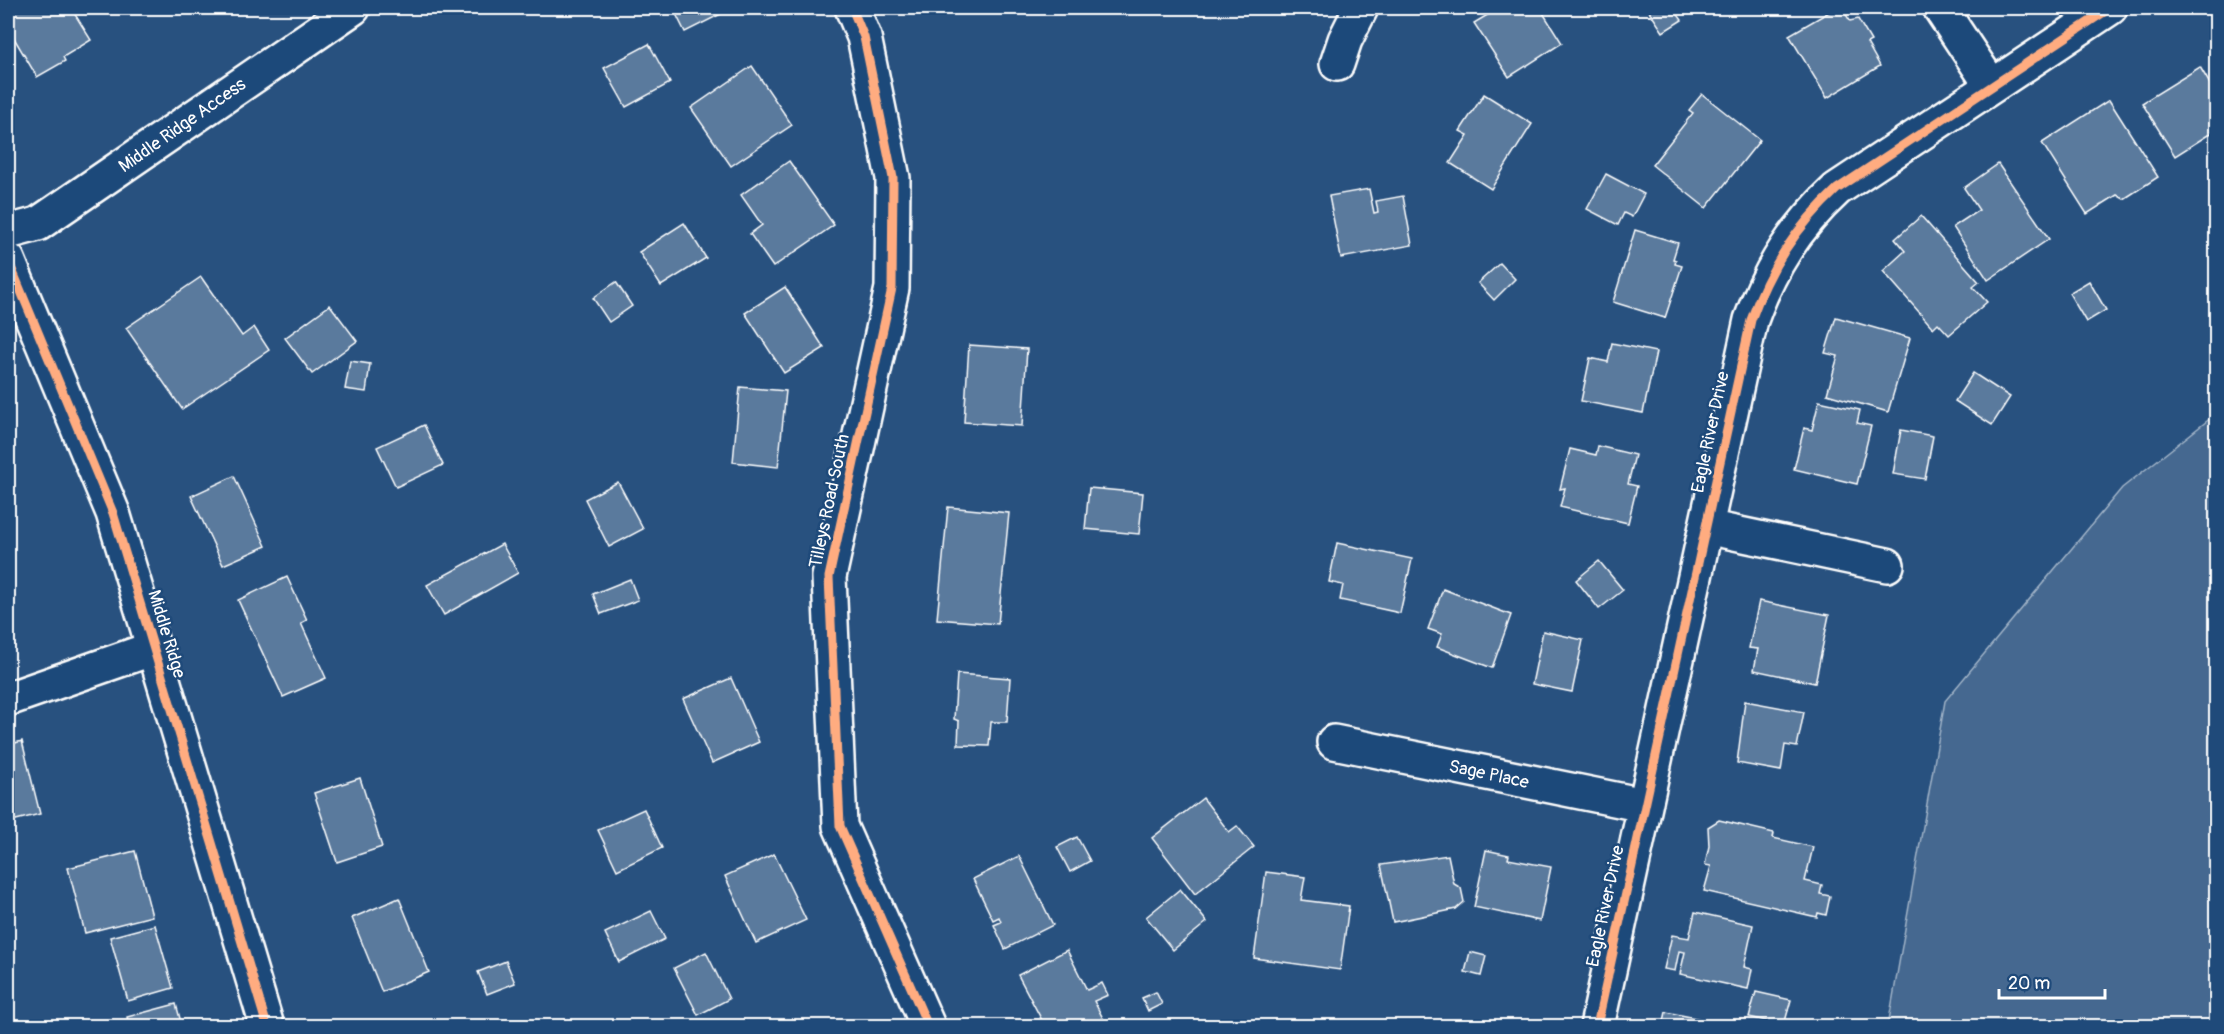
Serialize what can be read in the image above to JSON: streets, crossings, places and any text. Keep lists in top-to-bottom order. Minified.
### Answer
{"streets":{"street":["Middle Ridge Access","Eagle River Drive","Tilleys Road South","Middle Ridge","Sage Place"]},"crossings":[["Eagle River Drive","Sage Place"]],"scale_bar":"20 m"}
